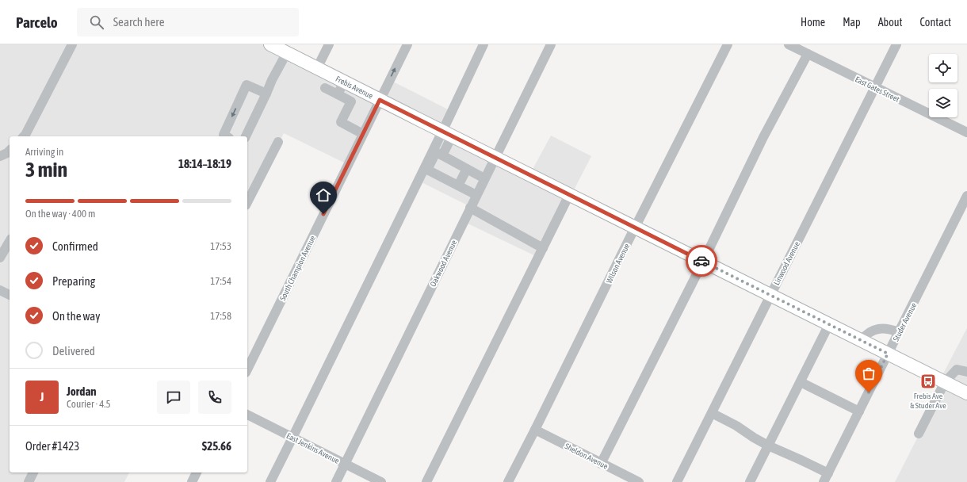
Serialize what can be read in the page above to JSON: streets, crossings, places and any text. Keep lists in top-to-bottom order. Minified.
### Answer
{"streets":{"main road":["Frebis Avenue"],"street":["East Gates Street","Oakwood Avenue","Wilson Avenue","Linwood Avenue","South Champion Avenue","Studer Avenue","East Jenkins Avenue","Sheldon Avenue"]},"crossings":[["Frebis Avenue","Oakwood Avenue"],["Frebis Avenue","Wilson Avenue"],["Frebis Avenue","Linwood Avenue"],["Frebis Avenue","South Champion Avenue"],["Frebis Avenue","Studer Avenue"],["East Gates Street","Linwood Avenue"],["Oakwood Avenue","East Jenkins Avenue"],["Wilson Avenue","Sheldon Avenue"]],"places":{"bus stop":["Frebis Ave & Studer Ave"]},"page":{"header":"Parcelo","search":"Search here","nav":["Home","Map","About","Contact"],"heading":["3 min","Arriving in","18:14–18:19"],"panel":["Jordan","Courier · 4.5","Order #1423","$25.66"],"bar":"On the way · 400 m","list":[["Confirmed","17:53"],["Preparing","17:54"],["On the way","17:58"],"Delivered"],"round":"J"}}
